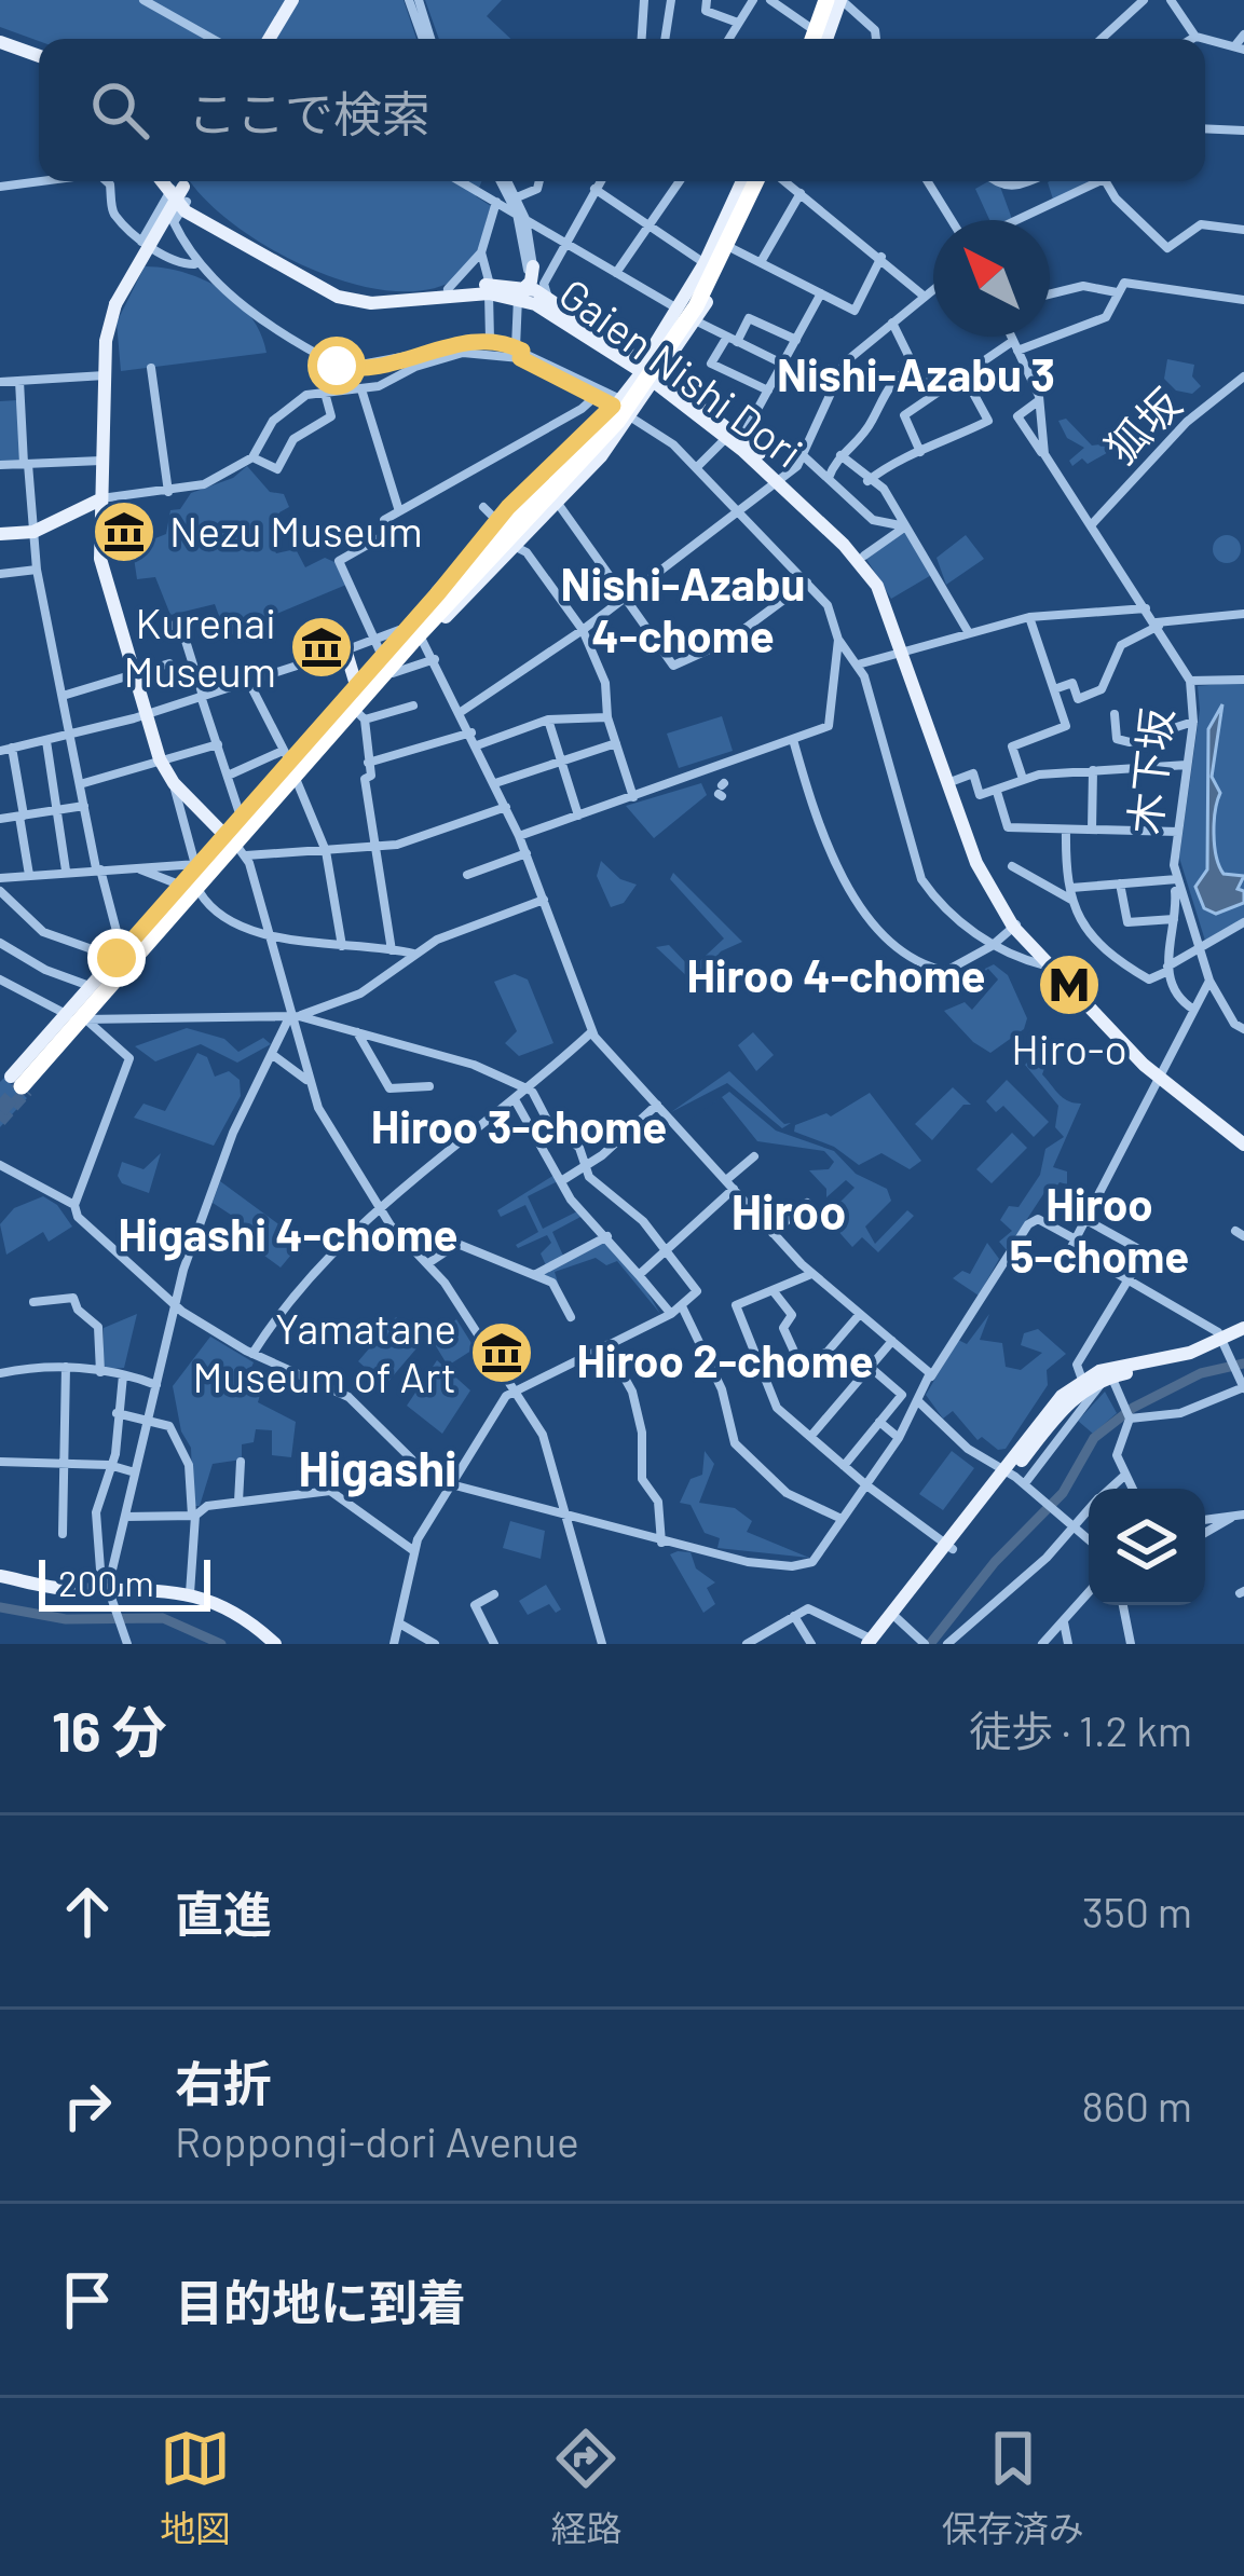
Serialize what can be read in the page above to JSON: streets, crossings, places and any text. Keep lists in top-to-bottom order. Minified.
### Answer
{"streets":{"main road":["Gaien Nishi Dori"],"street":["狐坂","木下坂"]},"crossings":[["狐坂","木下坂"]],"districts":["Nishi-Azabu 3","Nishi-Azabu 4-chome","Hiroo 4-chome","Hiroo 3-chome","Hiroo 5-chome","Hiroo","Higashi 4-chome","Hiroo 2-chome","Higashi"],"places":{"museum":["Nezu Museum","Kurenai Museum","Yamatane Museum of Art"],"metro station":["Hiro-o"]},"scale_bar":"200 m","north":"top left","page":{"search":"ここで検索","scale":"200 m","heading":["16 分","徒歩 · 1.2 km"],"list":[["直進","350 m"],["右折","Roppongi-dori Avenue","860 m"],"目的地に到着"],"nav":["地図","経路","保存済み"]}}
